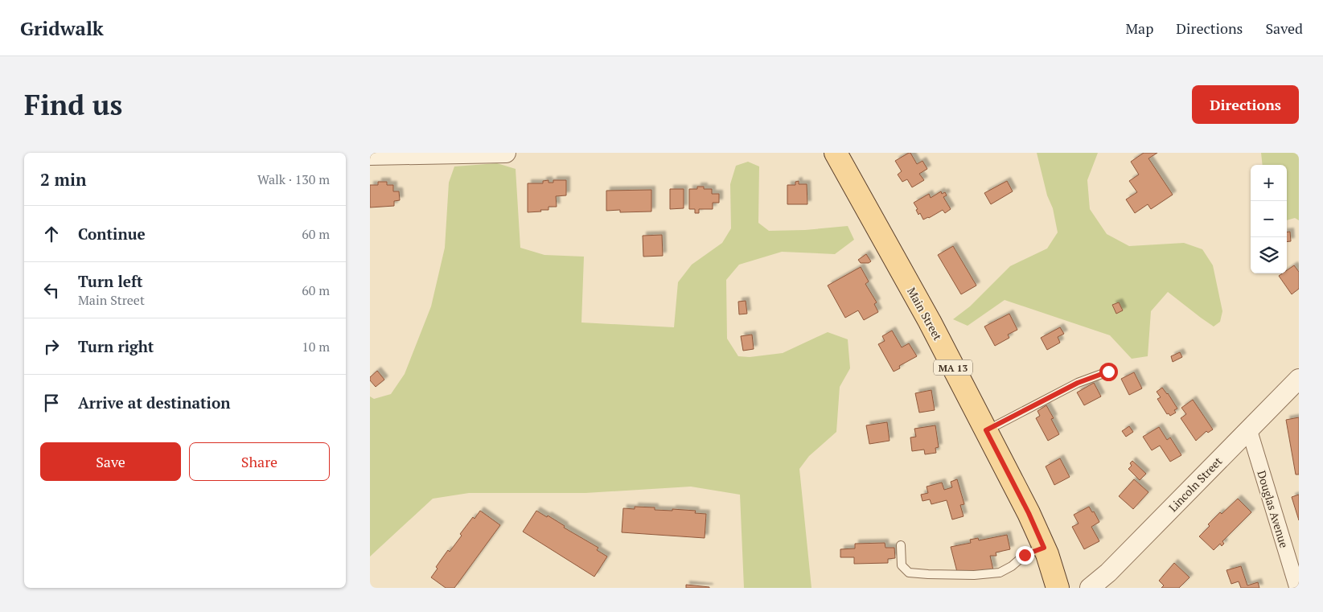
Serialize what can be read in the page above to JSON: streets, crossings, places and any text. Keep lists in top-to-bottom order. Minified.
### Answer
{"streets":{"main road":["Main Street","MA 13"],"street":["Lincoln Street","Douglas Avenue"]},"crossings":[["Lincoln Street","Douglas Avenue"]],"page":{"header":"Gridwalk","nav":["Map","Directions","Saved"],"buttons":["Directions",["Save","Share"]],"title":"Find us","heading":["2 min","Walk · 130 m"],"map_buttons":["+","−"],"list":[["Continue","60 m"],["Turn left","Main Street","60 m"],["Turn right","10 m"],"Arrive at destination"]}}
